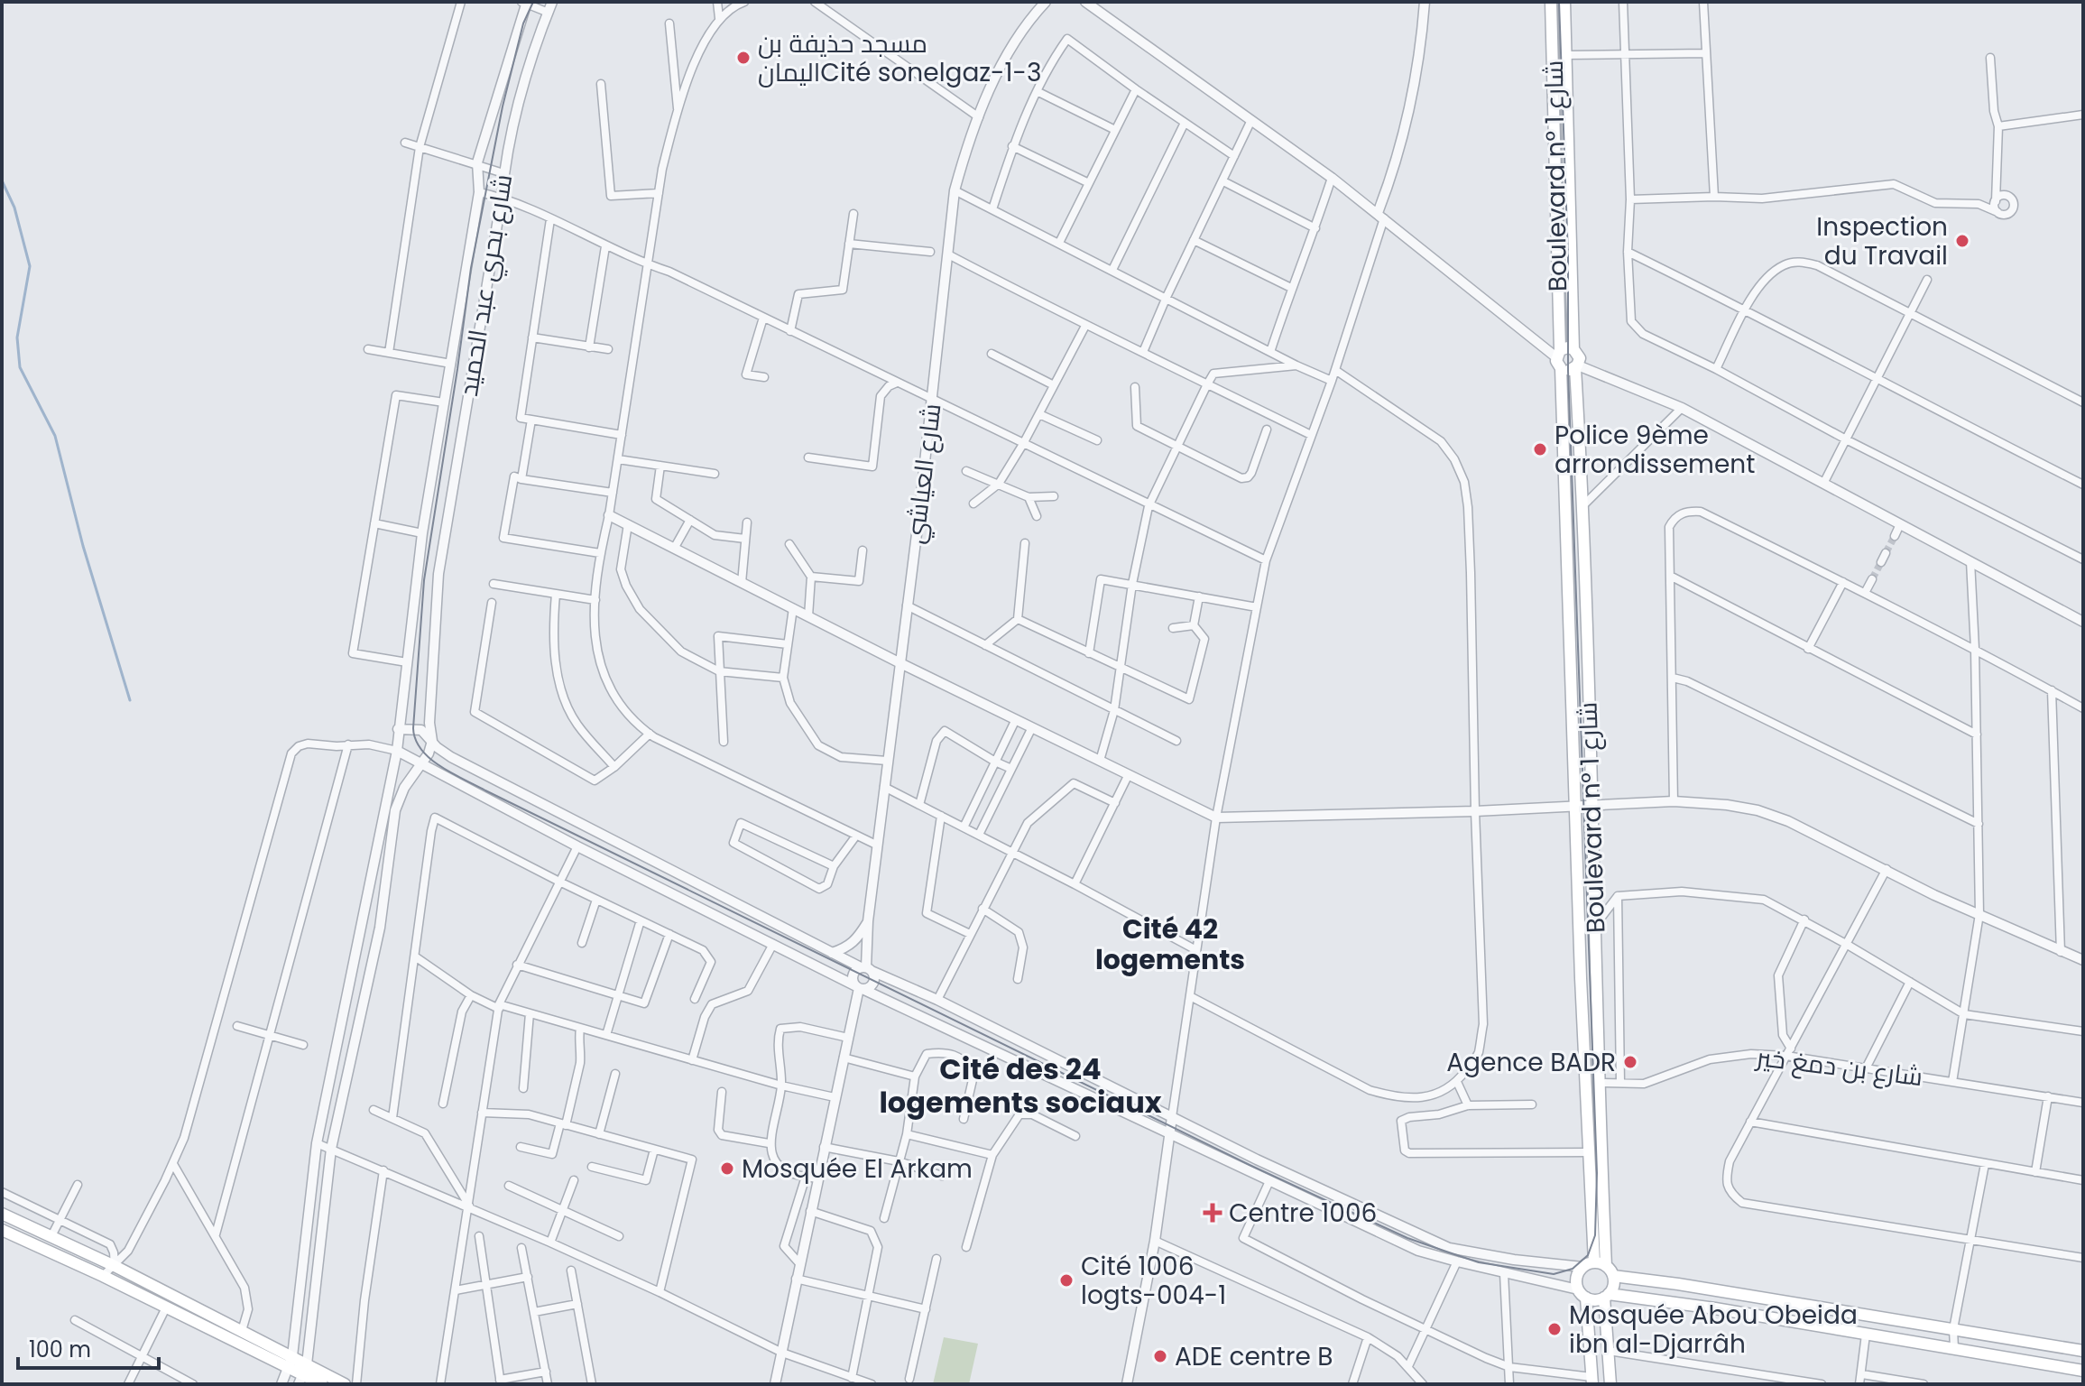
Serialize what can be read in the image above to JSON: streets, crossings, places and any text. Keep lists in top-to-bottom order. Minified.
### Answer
{"streets":{"main road":["Boulevard n° شارع 1"],"street":["شارع بحري عبد الحميد","شارع العياشي","شارع بن دمغ خير"]},"crossings":[["Boulevard n° شارع 1","شارع بن دمغ خير"]],"districts":["Cité 42 logements","Cité des 24 logements sociaux"],"places":{"other":["مسجد حذيفة بن اليمانCité sonelgaz-1-3","Inspection du Travail","Police 9ème arrondissement","Agence BADR","Mosquée El Arkam","Cité 1006 logts-004-1","Mosquée Abou Obeida ibn al-Djarrâh","ADE centre B"],"health":["Centre 1006"]},"scale_bar":"100 m"}
